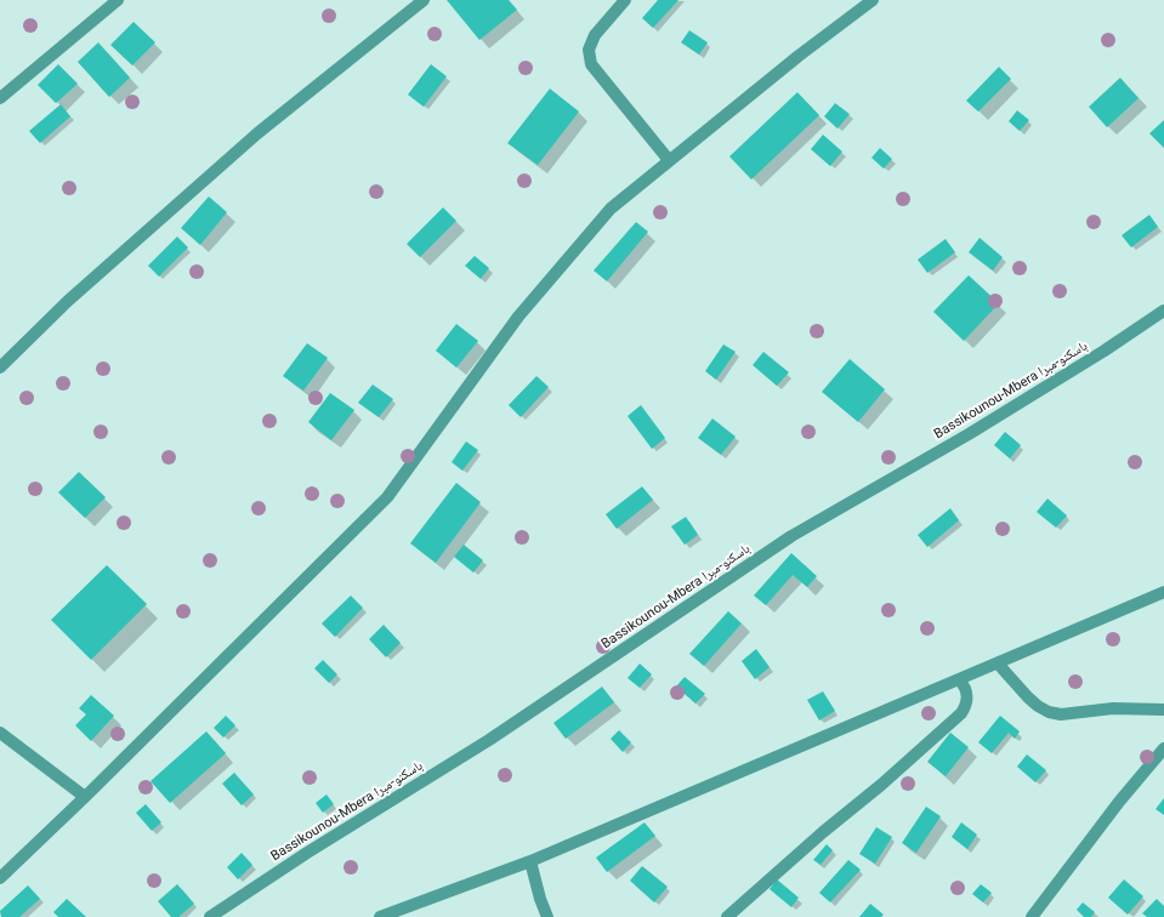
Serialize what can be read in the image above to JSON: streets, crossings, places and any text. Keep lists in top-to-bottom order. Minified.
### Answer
{"streets":{"street":["Bassikounou-Mbera باسكنو-مبرا"]}}
